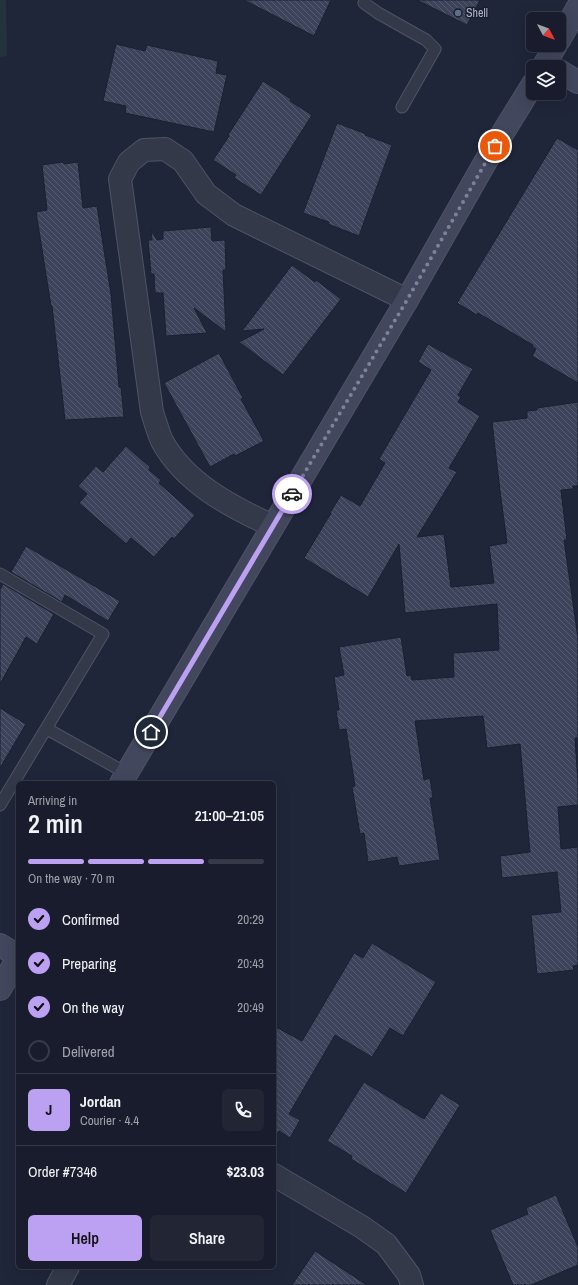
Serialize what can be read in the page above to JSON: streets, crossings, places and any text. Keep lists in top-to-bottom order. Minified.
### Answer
{"places":["Shell"],"north":"bottom right","page":{"heading":["2 min","Arriving in","21:00–21:05"],"panel":["Jordan","Courier · 4.4","Order #7346","$23.03"],"bar":"On the way · 70 m","list":[["Confirmed","20:29"],["Preparing","20:43"],["On the way","20:49"],"Delivered"],"round":"J","buttons":["Help","Share"]}}
